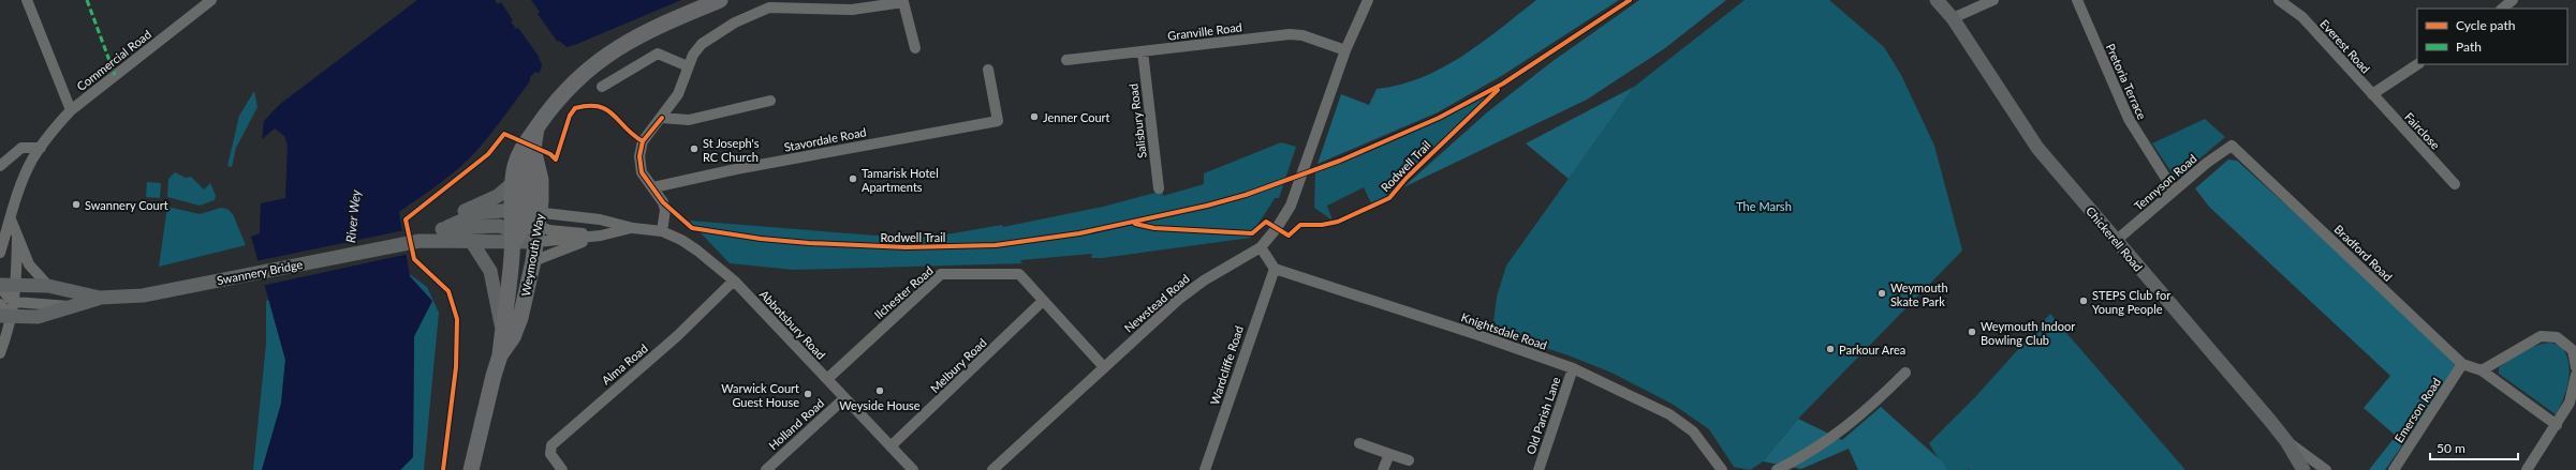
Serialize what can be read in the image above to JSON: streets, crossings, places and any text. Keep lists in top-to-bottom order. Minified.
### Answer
{"streets":{"highway":["Weymouth Way"],"main road":["Chickerell Road","Swannery Bridge"],"street":["Granville Road","Everest Road","Commercial Road","Pretoria Terrace","Salisbury Road","Fairclose","Stavordale Road","Tennyson Road","Bradford Road","Ilchester Road","Newstead Road","Abbotsbury Road","Knightsdale Road","Alma Road","Melbury Road","Wardcliffe Road","Emerson Road","Old Parish Lane","Holland Road"],"cycle path":["Rodwell Trail"]},"crossings":[["Granville Road","Salisbury Road"],["Granville Road","Newstead Road"],["Everest Road","Fairclose"],["Pretoria Terrace","Tennyson Road"],["Tennyson Road","Chickerell Road"],["Tennyson Road","Bradford Road"],["Bradford Road","Emerson Road"],["Weymouth Way","Swannery Bridge"],["Weymouth Way","Abbotsbury Road"],["Swannery Bridge","Abbotsbury Road"],["Ilchester Road","Newstead Road"],["Ilchester Road","Abbotsbury Road"],["Ilchester Road","Melbury Road"],["Abbotsbury Road","Alma Road"],["Abbotsbury Road","Melbury Road"],["Abbotsbury Road","Holland Road"],["Knightsdale Road","Wardcliffe Road"],["Knightsdale Road","Old Parish Lane"]],"water":["River Wey"],"parks":["The Marsh"],"places":["Jenner Court","St Joseph's RC Church","Tamarisk Hotel Apartments","Swannery Court","Weymouth Skate Park","STEPS Club for Young People","Weymouth Indoor Bowling Club","Parkour Area","Weyside House","Warwick Court Guest House"],"legend":["Cycle path","Path"],"scale_bar":"50 m"}
